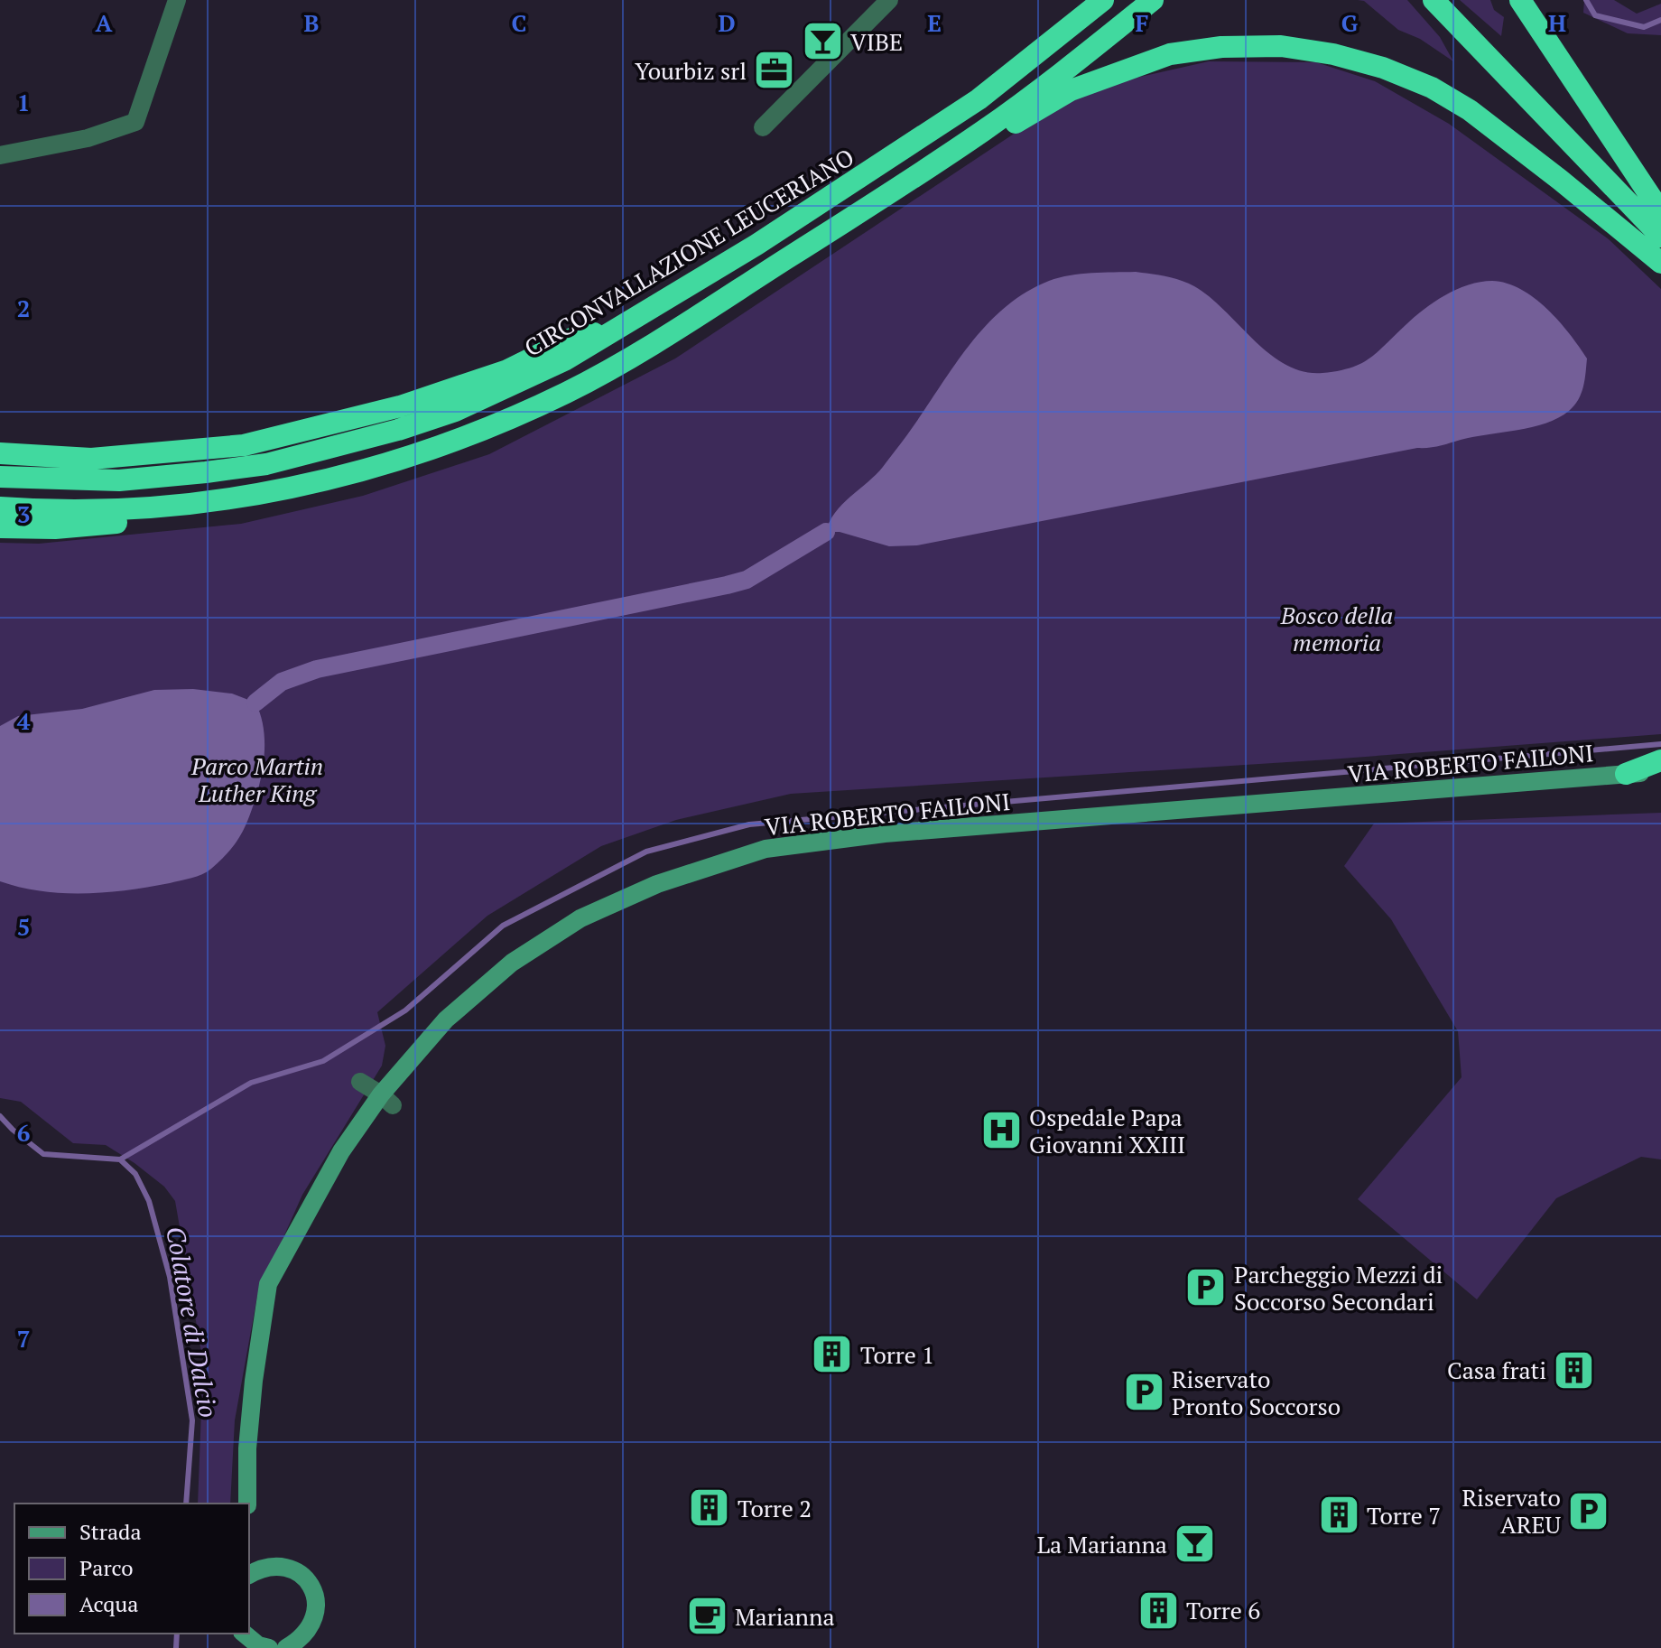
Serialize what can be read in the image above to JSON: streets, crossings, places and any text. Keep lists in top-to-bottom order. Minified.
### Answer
{"streets":{"highway":["CIRCONVALLAZIONE LEUCERIANO"],"street":["VIA ROBERTO FAILONI"]},"water":["Colatore di Dalcio"],"parks":["Bosco della memoria","Parco Martin Luther King"],"places":{"bar":["VIBE","La Marianna"],"office":["Yourbiz srl"],"hospital":["Ospedale Papa Giovanni XXIII"],"parking":["Parcheggio Mezzi di Soccorso Secondari","Riservato Pronto Soccorso","Riservato AREU"],"building":["Torre 1","Casa frati","Torre 2","Torre 7","Torre 6"],"cafe":["Marianna"]},"legend":["Strada","Parco","Acqua"],"grid":{"columns":["A","B","C","D","E","F","G","H"],"rows":["1","2","3","4","5","6","7"]}}
